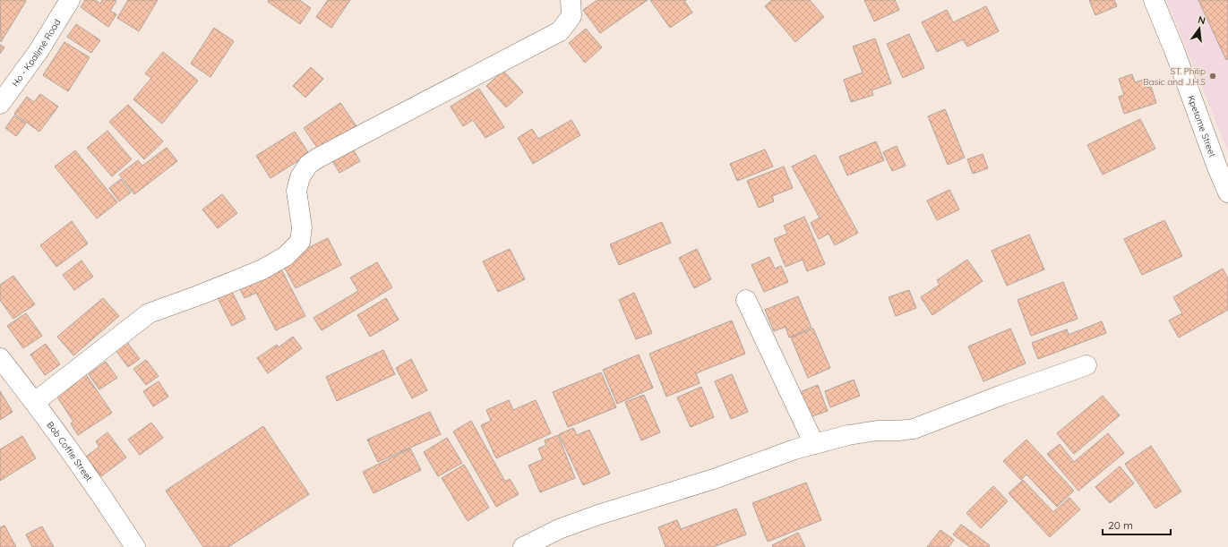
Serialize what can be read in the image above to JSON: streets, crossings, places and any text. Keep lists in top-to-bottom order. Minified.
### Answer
{"streets":{"street":["Ho - Kpalimé Road","Kpetome Street","Bob Coffie Street"]},"places":["ST. Philip Basic and J.H.S"],"scale_bar":"20 m","north":"top"}
